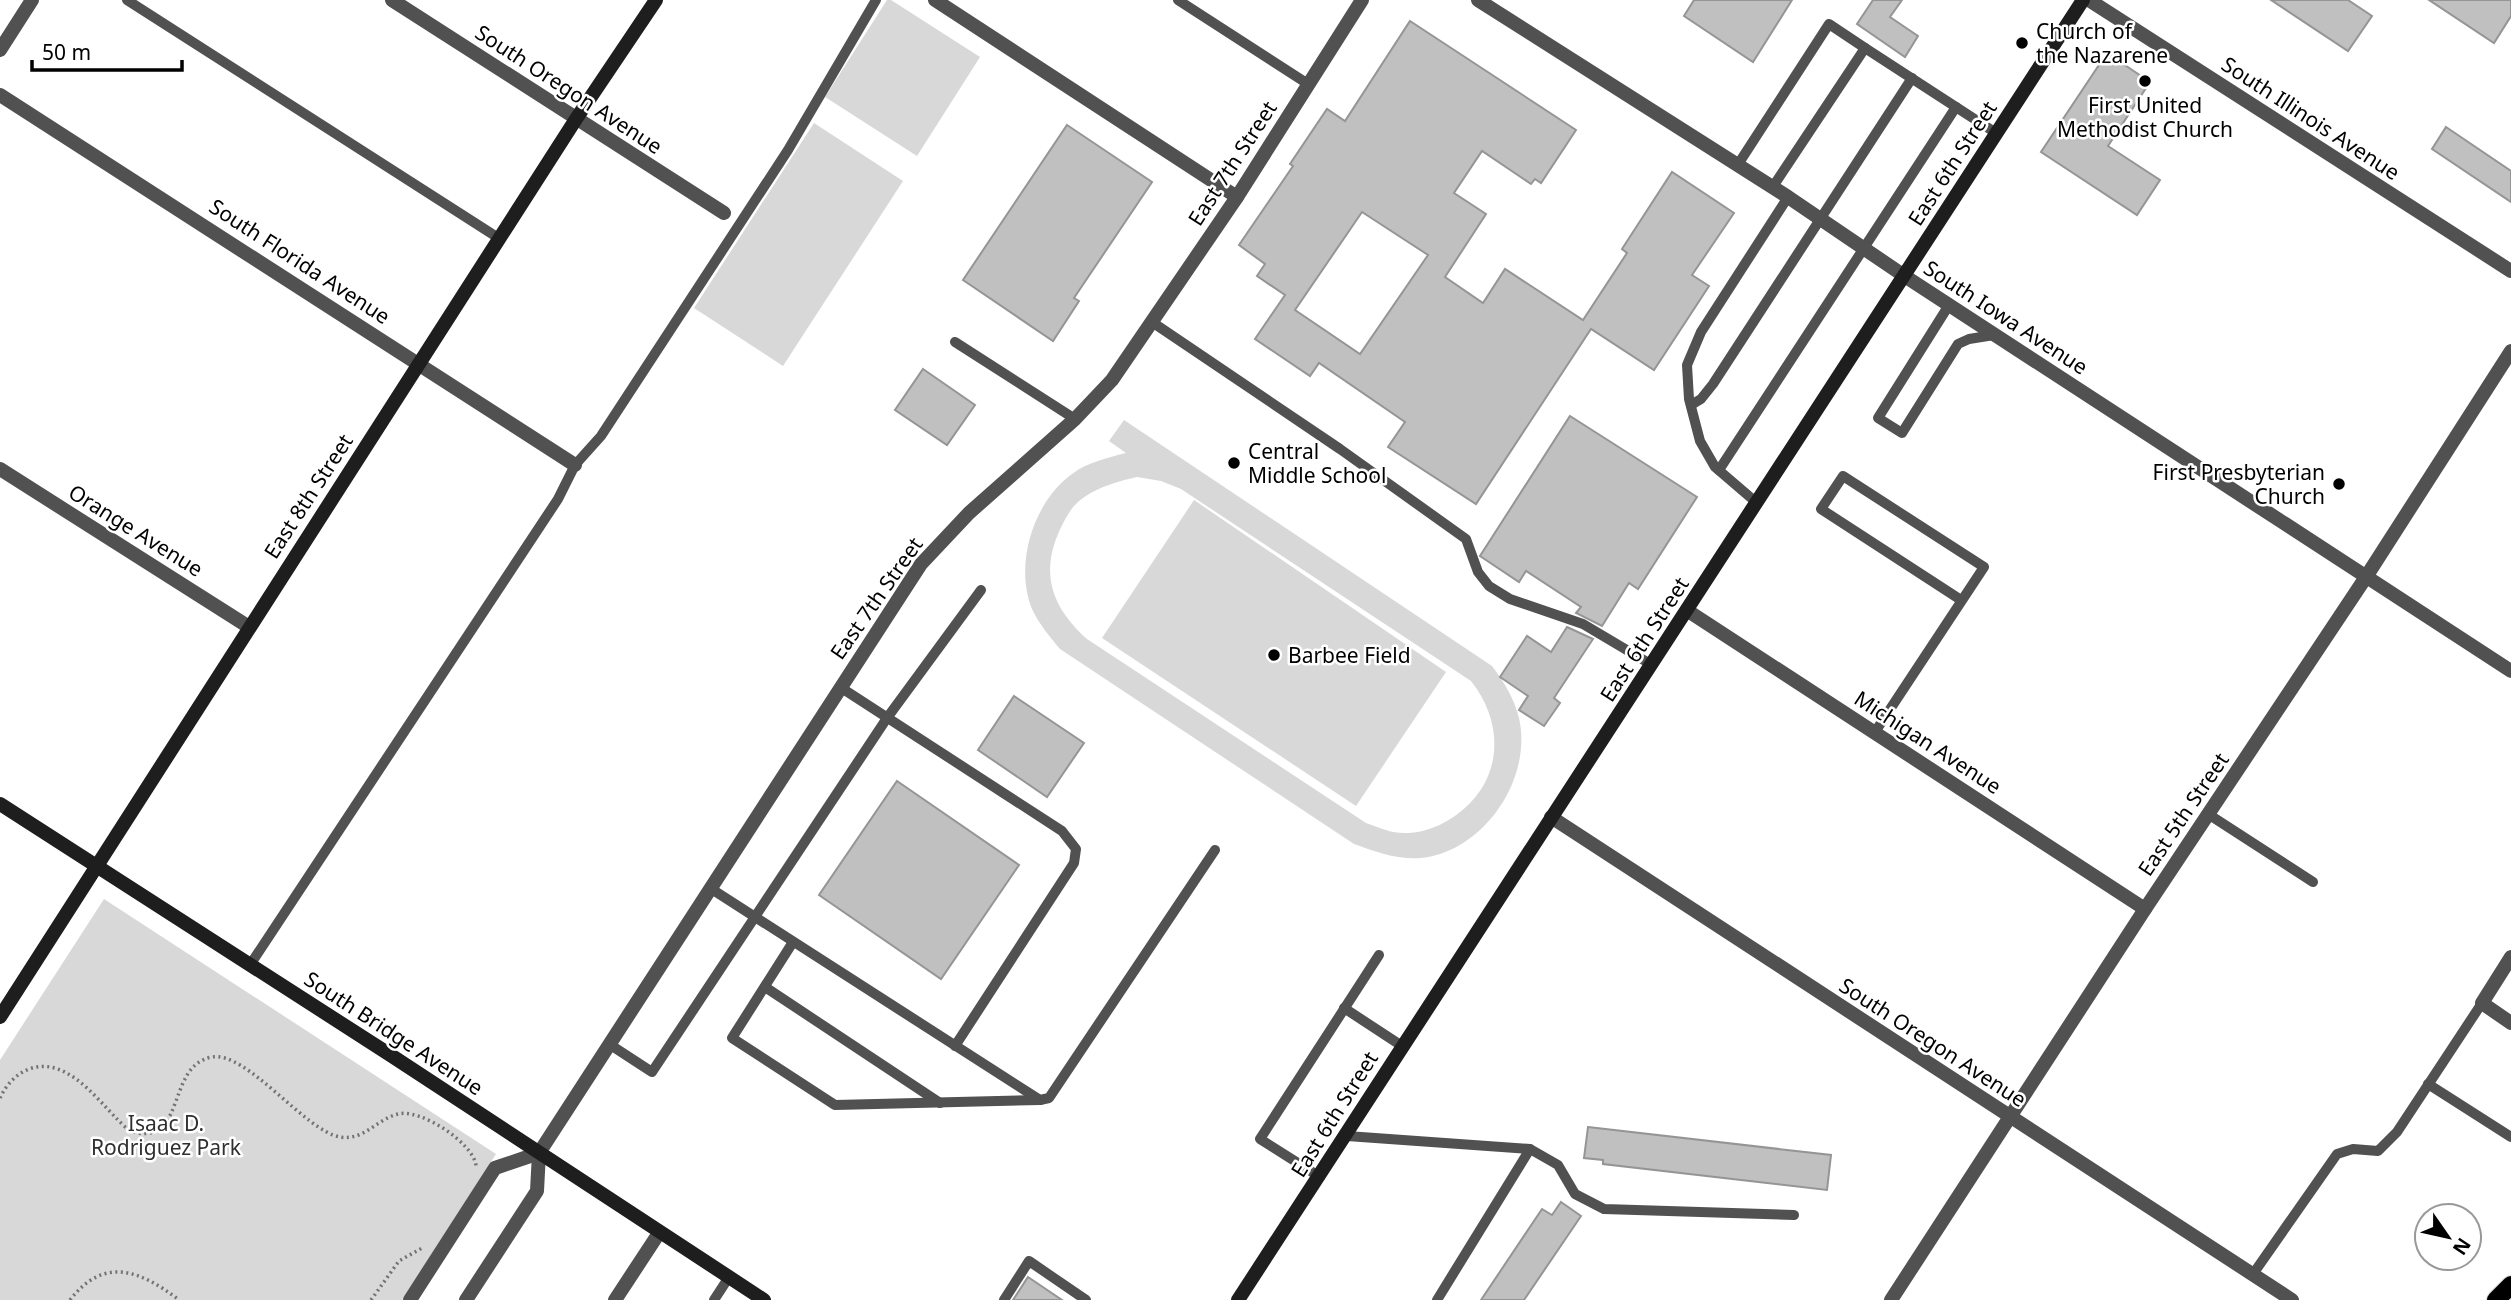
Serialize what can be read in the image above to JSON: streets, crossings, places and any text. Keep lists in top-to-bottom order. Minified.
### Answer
{"streets":{"street":["South Oregon Avenue","South Illinois Avenue","East 7th Street","East 6th Street","South Florida Avenue","South Iowa Avenue","East 8th Street","Orange Avenue","Michigan Avenue","East 5th Street","South Bridge Avenue"]},"crossings":[["South Oregon Avenue","East 6th Street"],["South Oregon Avenue","East 8th Street"],["South Oregon Avenue","East 5th Street"],["South Illinois Avenue","East 6th Street"],["East 7th Street","South Bridge Avenue"],["East 6th Street","South Iowa Avenue"],["East 6th Street","Michigan Avenue"],["South Florida Avenue","East 8th Street"],["South Iowa Avenue","East 5th Street"],["East 8th Street","Orange Avenue"],["East 8th Street","South Bridge Avenue"],["Michigan Avenue","East 5th Street"]],"parks":["Isaac D. Rodriguez Park"],"places":["Church of the Nazarene","First United Methodist Church","Central Middle School","First Presbyterian Church","Barbee Field"],"scale_bar":"50 m","north":"bottom right"}
